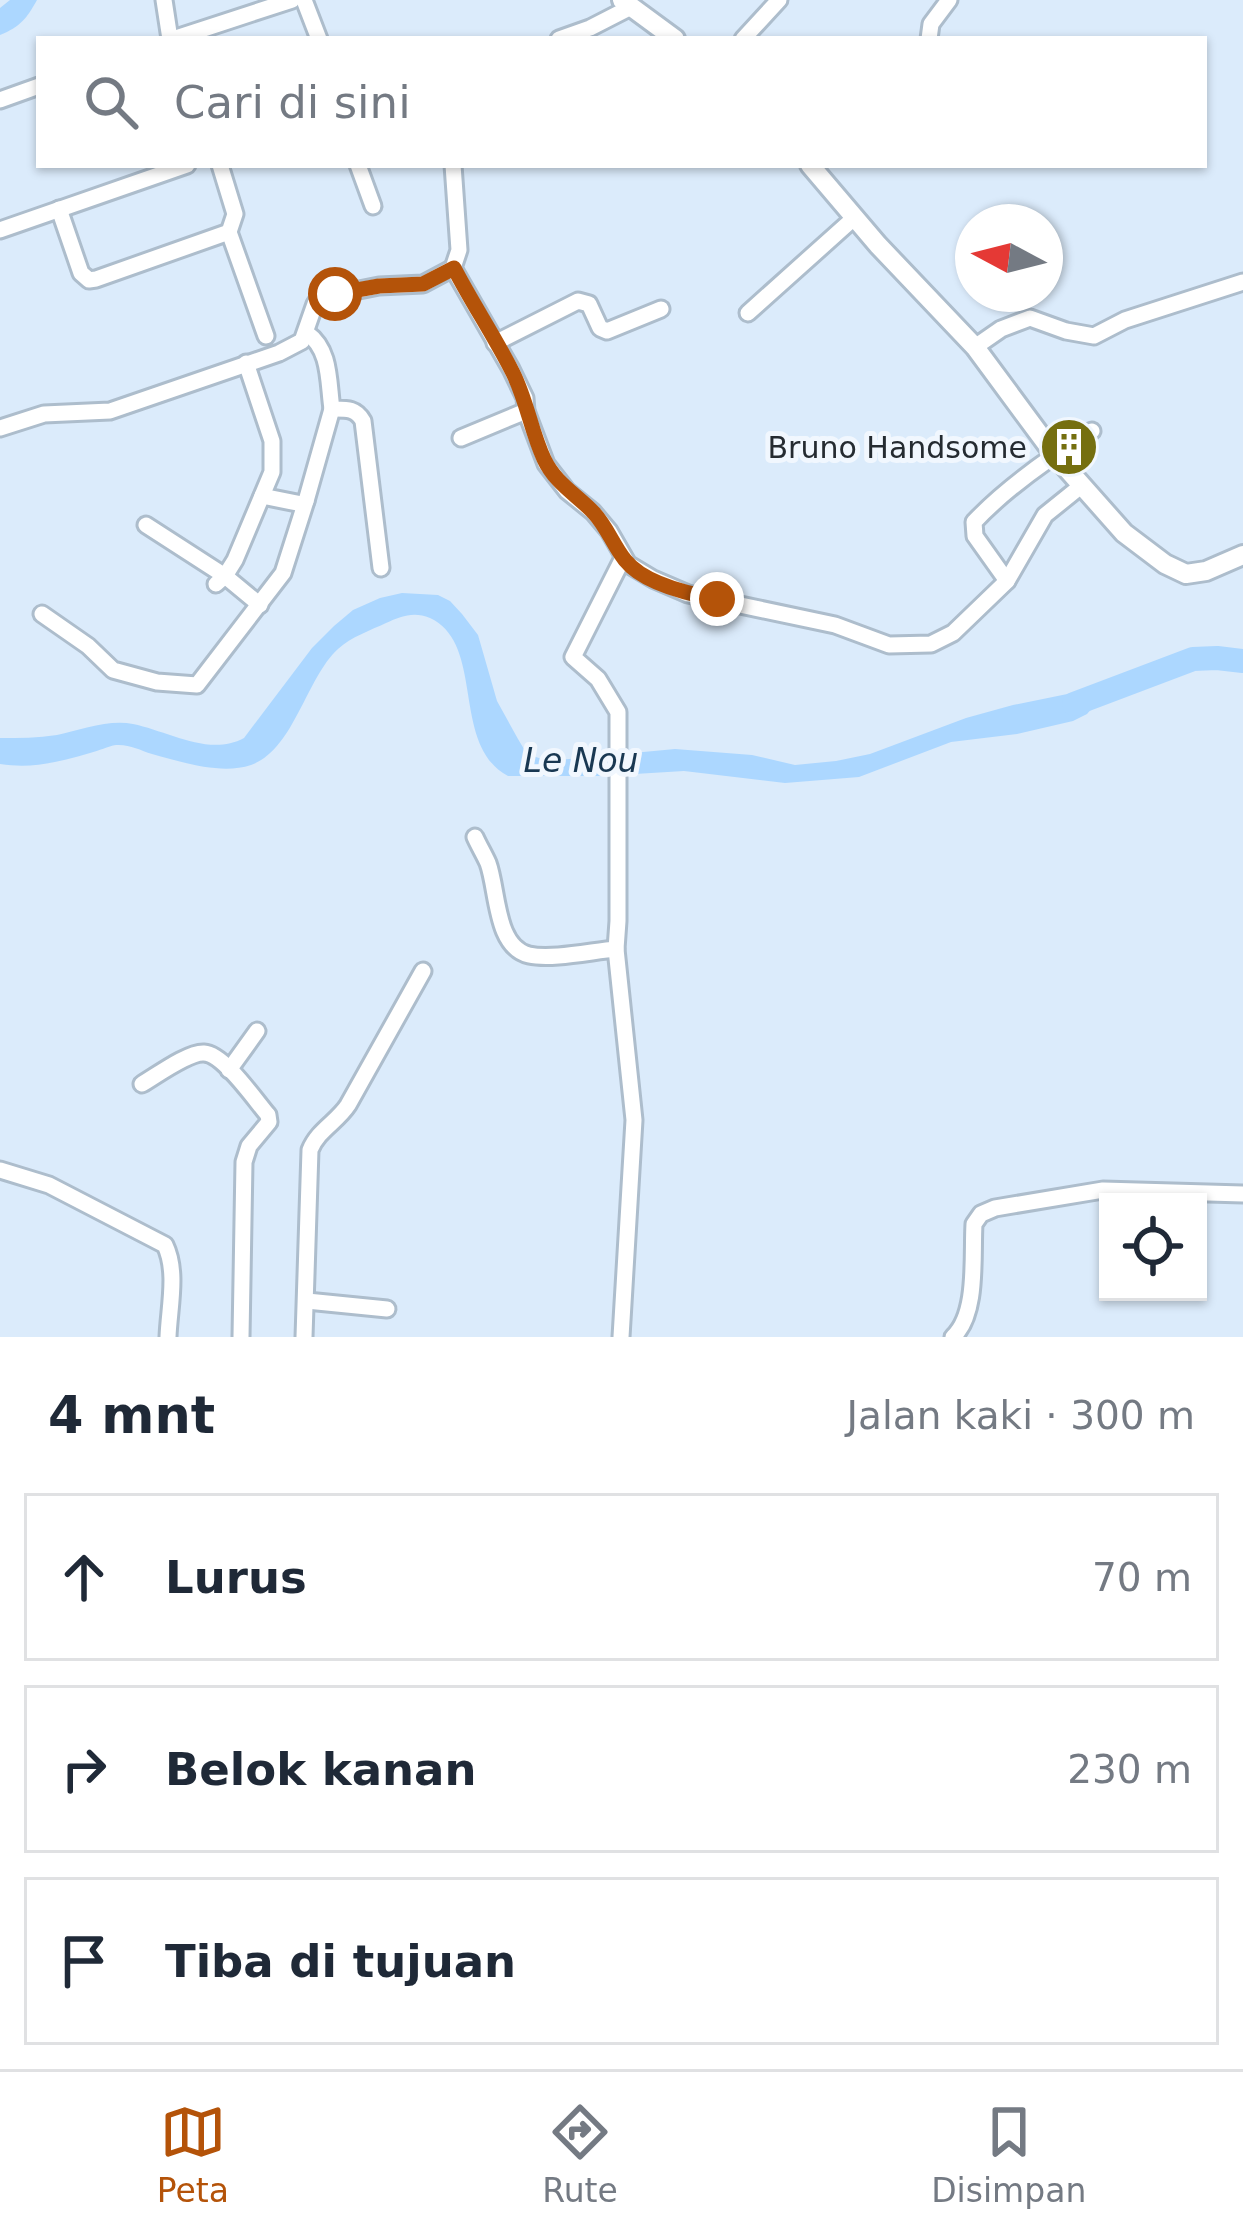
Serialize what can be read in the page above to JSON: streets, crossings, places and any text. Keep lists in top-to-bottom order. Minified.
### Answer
{"water":["Le Nou"],"places":{"building":["Bruno Handsome"]},"north":"left","page":{"search":"Cari di sini","heading":["4 mnt","Jalan kaki · 300 m"],"list":[["Lurus","70 m"],["Belok kanan","230 m"],"Tiba di tujuan"],"nav":["Peta","Rute","Disimpan"]}}
